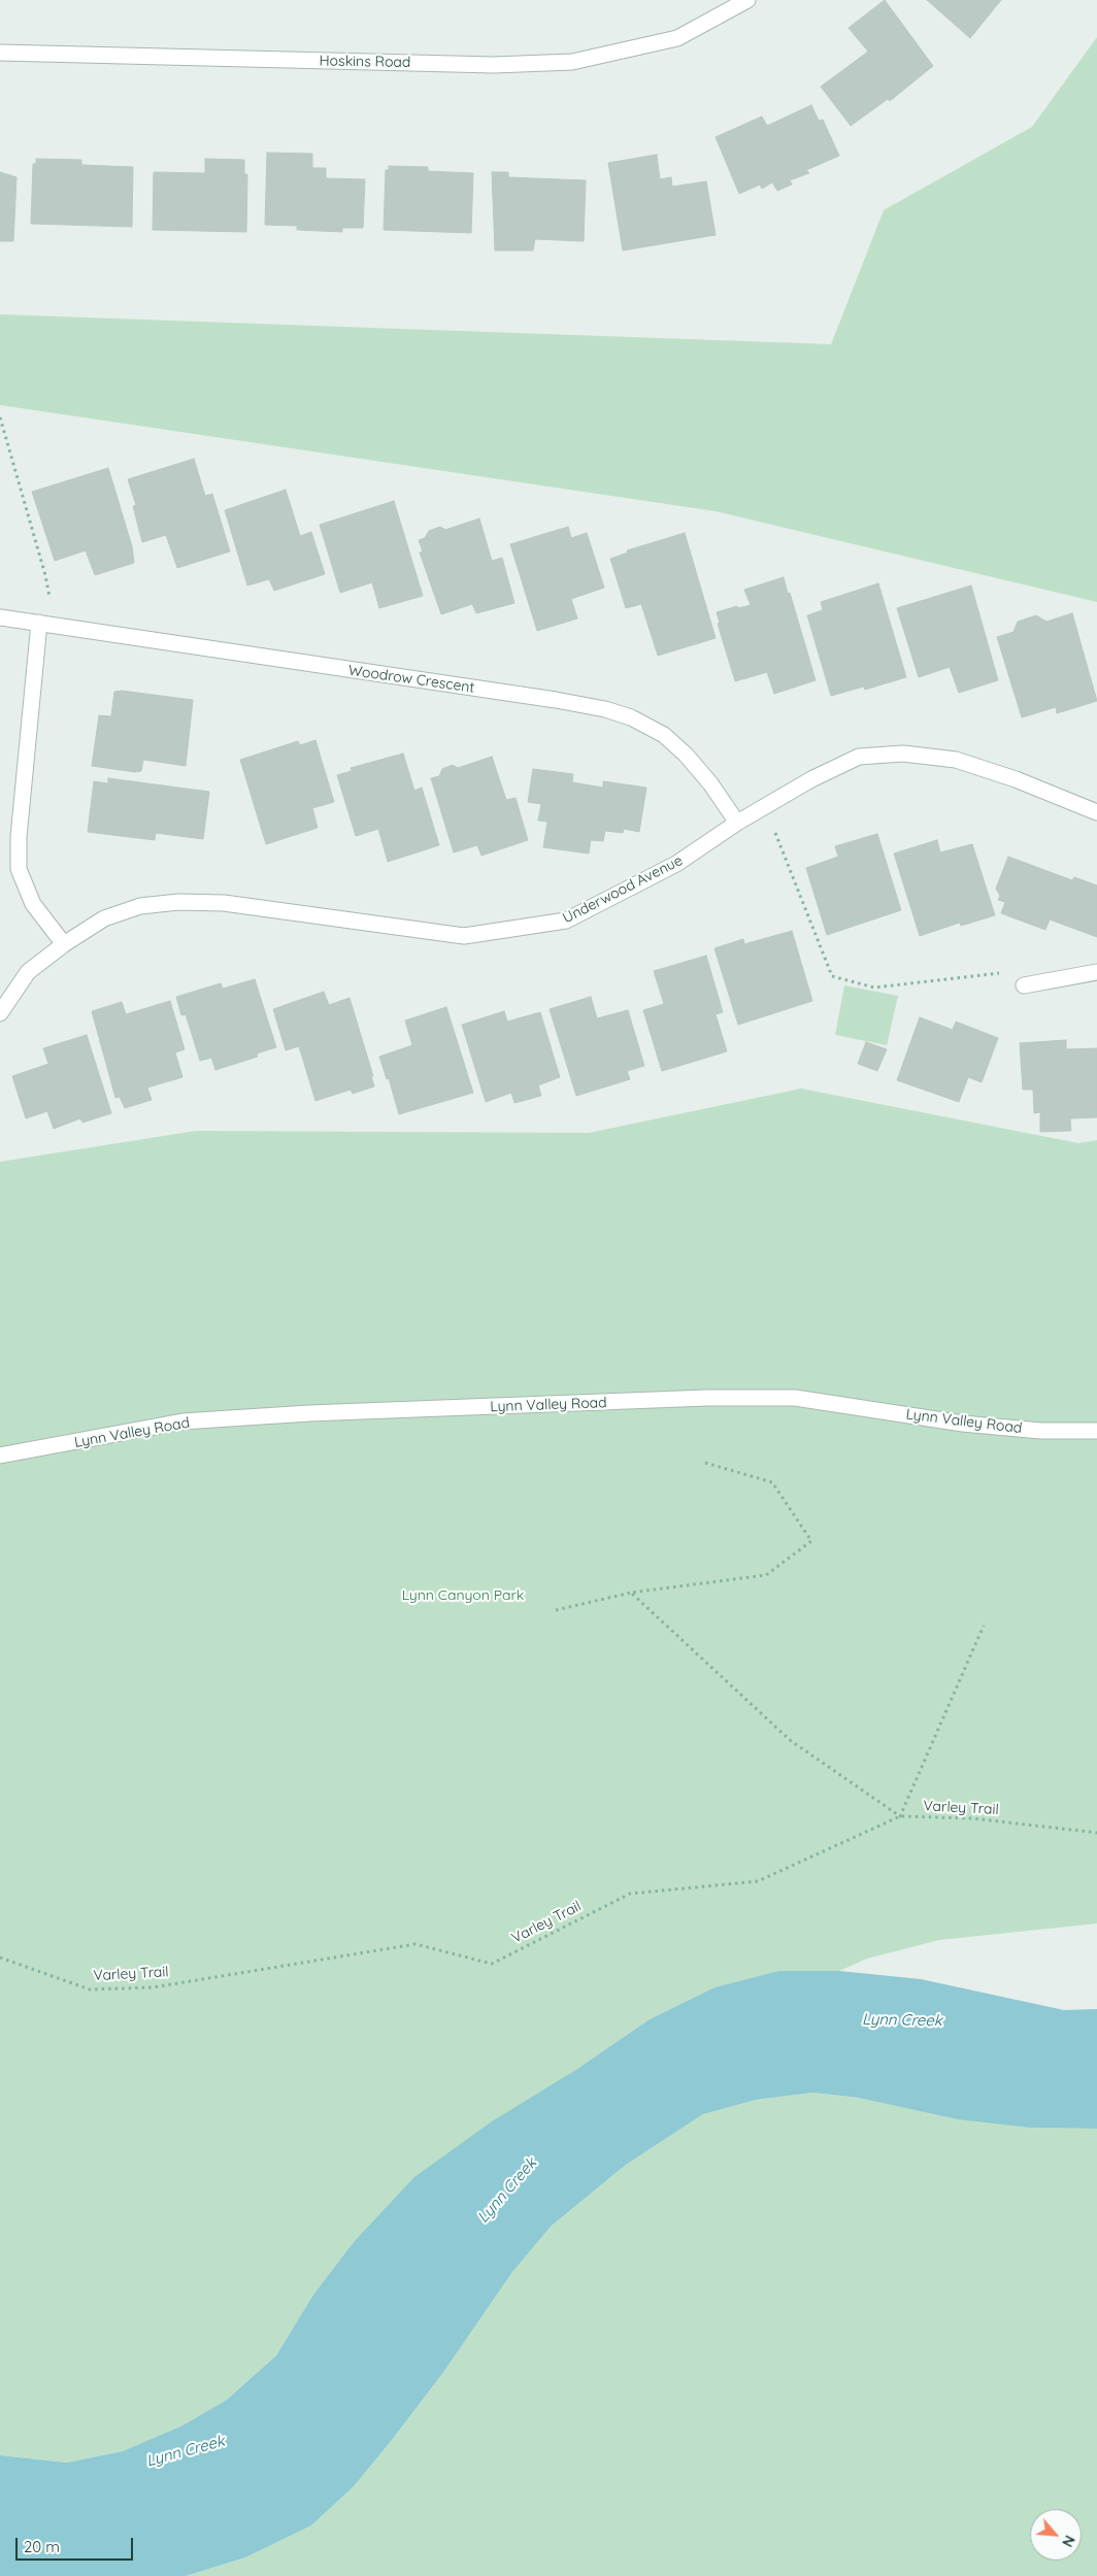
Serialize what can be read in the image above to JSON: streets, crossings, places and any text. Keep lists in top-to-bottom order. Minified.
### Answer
{"streets":{"street":["Hoskins Road","Woodrow Crescent","Underwood Avenue","Lynn Valley Road"],"path":["Varley Trail"]},"crossings":[["Woodrow Crescent","Underwood Avenue"]],"water":["Lynn Creek"],"parks":["Lynn Canyon Park"],"scale_bar":"20 m","north":"bottom right"}
